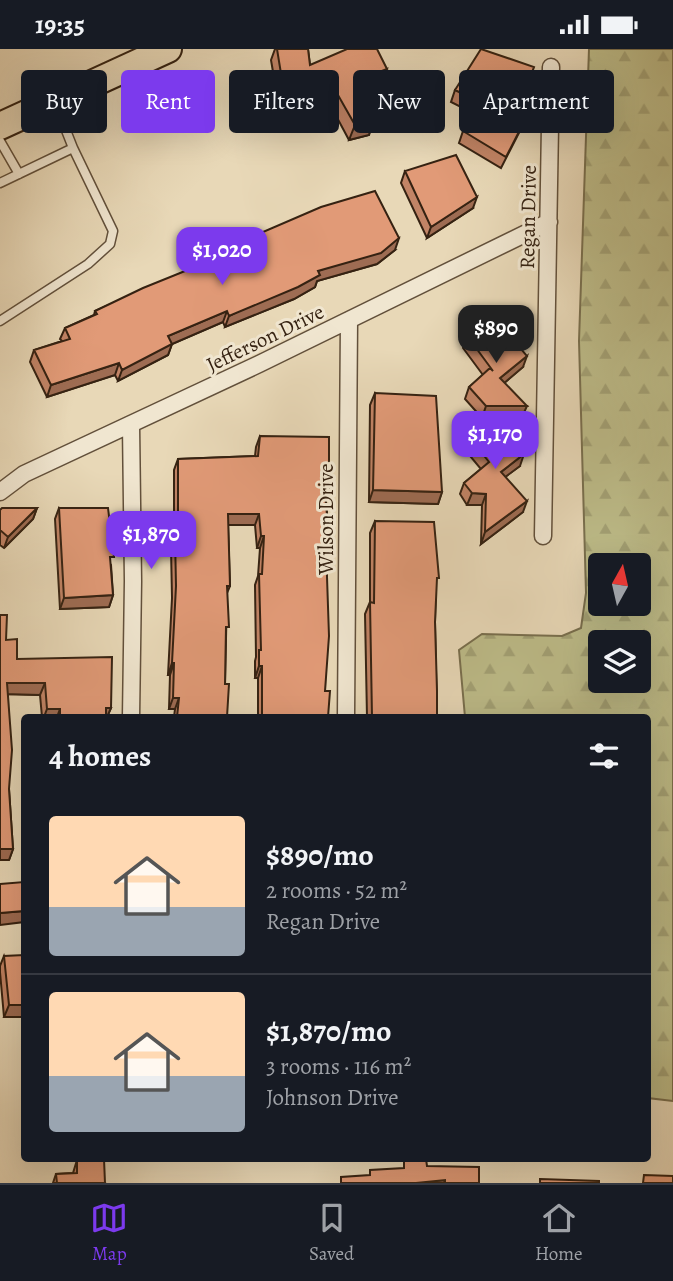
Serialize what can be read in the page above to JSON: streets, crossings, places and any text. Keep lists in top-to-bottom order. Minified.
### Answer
{"streets":{"street":["Regan Drive","Jefferson Drive","Wilson Drive"]},"crossings":[["Regan Drive","Jefferson Drive"],["Jefferson Drive","Wilson Drive"]],"north":"top","page":{"status":"19:35","chip":["Buy","Rent","Filters","New","Apartment"],"price":["$1,020","$890","$1,170","$1,870"],"heading":"4 homes","list":[{"name":"$890/mo","note":"2 rooms · 52 m² · Regan Drive"},{"name":"$1,870/mo","note":"3 rooms · 116 m² · Johnson Drive"}],"tabs":["Map","Saved","Home"]}}
